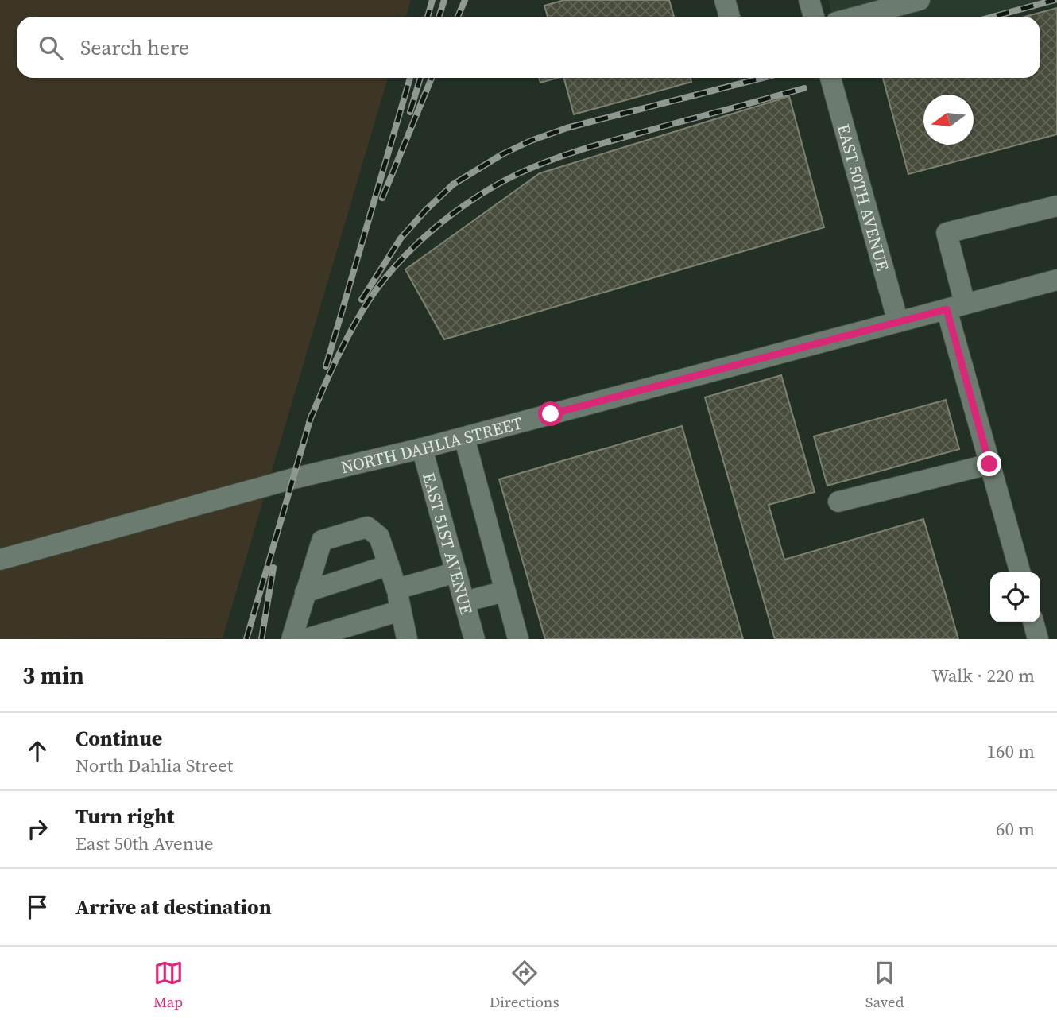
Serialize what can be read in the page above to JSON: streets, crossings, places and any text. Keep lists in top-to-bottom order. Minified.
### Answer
{"streets":{"street":["EAST 50TH AVENUE","NORTH DAHLIA STREET","EAST 51ST AVENUE"]},"crossings":[["EAST 50TH AVENUE","NORTH DAHLIA STREET"],["NORTH DAHLIA STREET","EAST 51ST AVENUE"]],"north":"left","page":{"search":"Search here","heading":["3 min","Walk · 220 m"],"list":[["Continue","North Dahlia Street","160 m"],["Turn right","East 50th Avenue","60 m"],"Arrive at destination"],"nav":["Map","Directions","Saved"]}}
